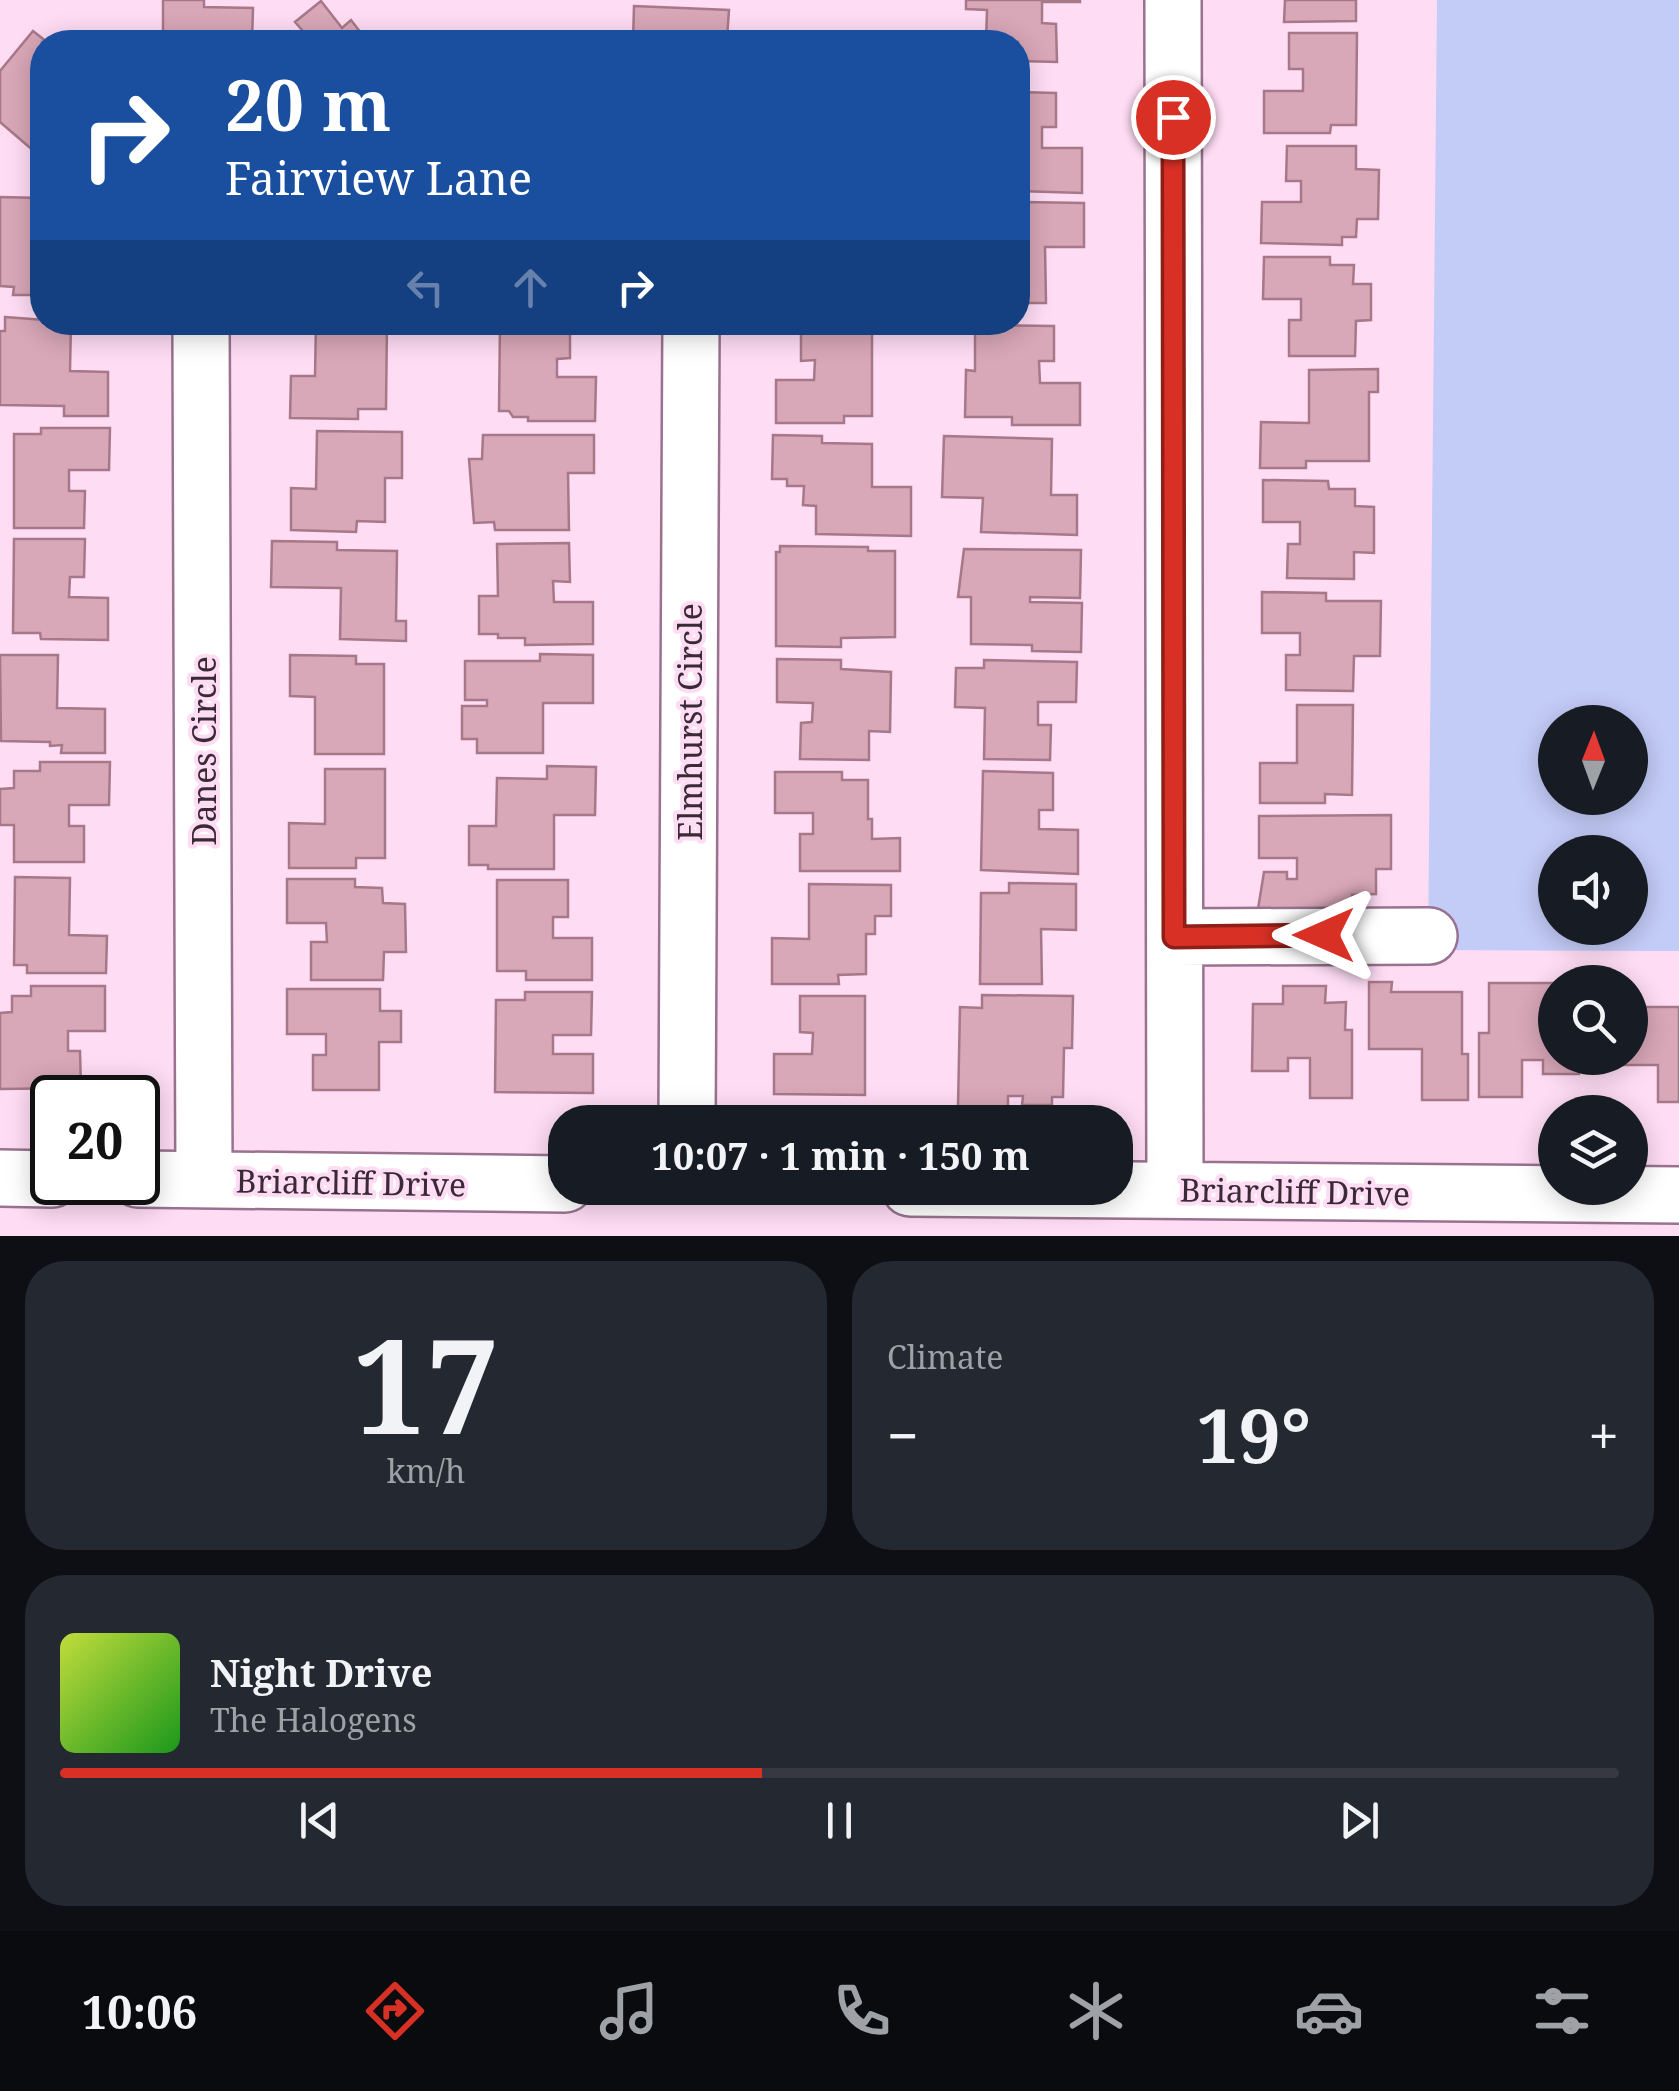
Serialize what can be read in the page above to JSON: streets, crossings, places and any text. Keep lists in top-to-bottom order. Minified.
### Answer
{"streets":{"street":["Elmhurst Circle","Danes Circle","Briarcliff Drive"]},"crossings":[["Danes Circle","Briarcliff Drive"]],"north":"top","page":{"turn":["20 m","Fairview Lane"],"limit":"20","trip":"10:07 · 1 min · 150 m","tile":[["17","km/h"],"Climate"],"heat":["−","19°","+"],"song":["Night Drive","The Halogens"],"tabs":"10:06"}}
